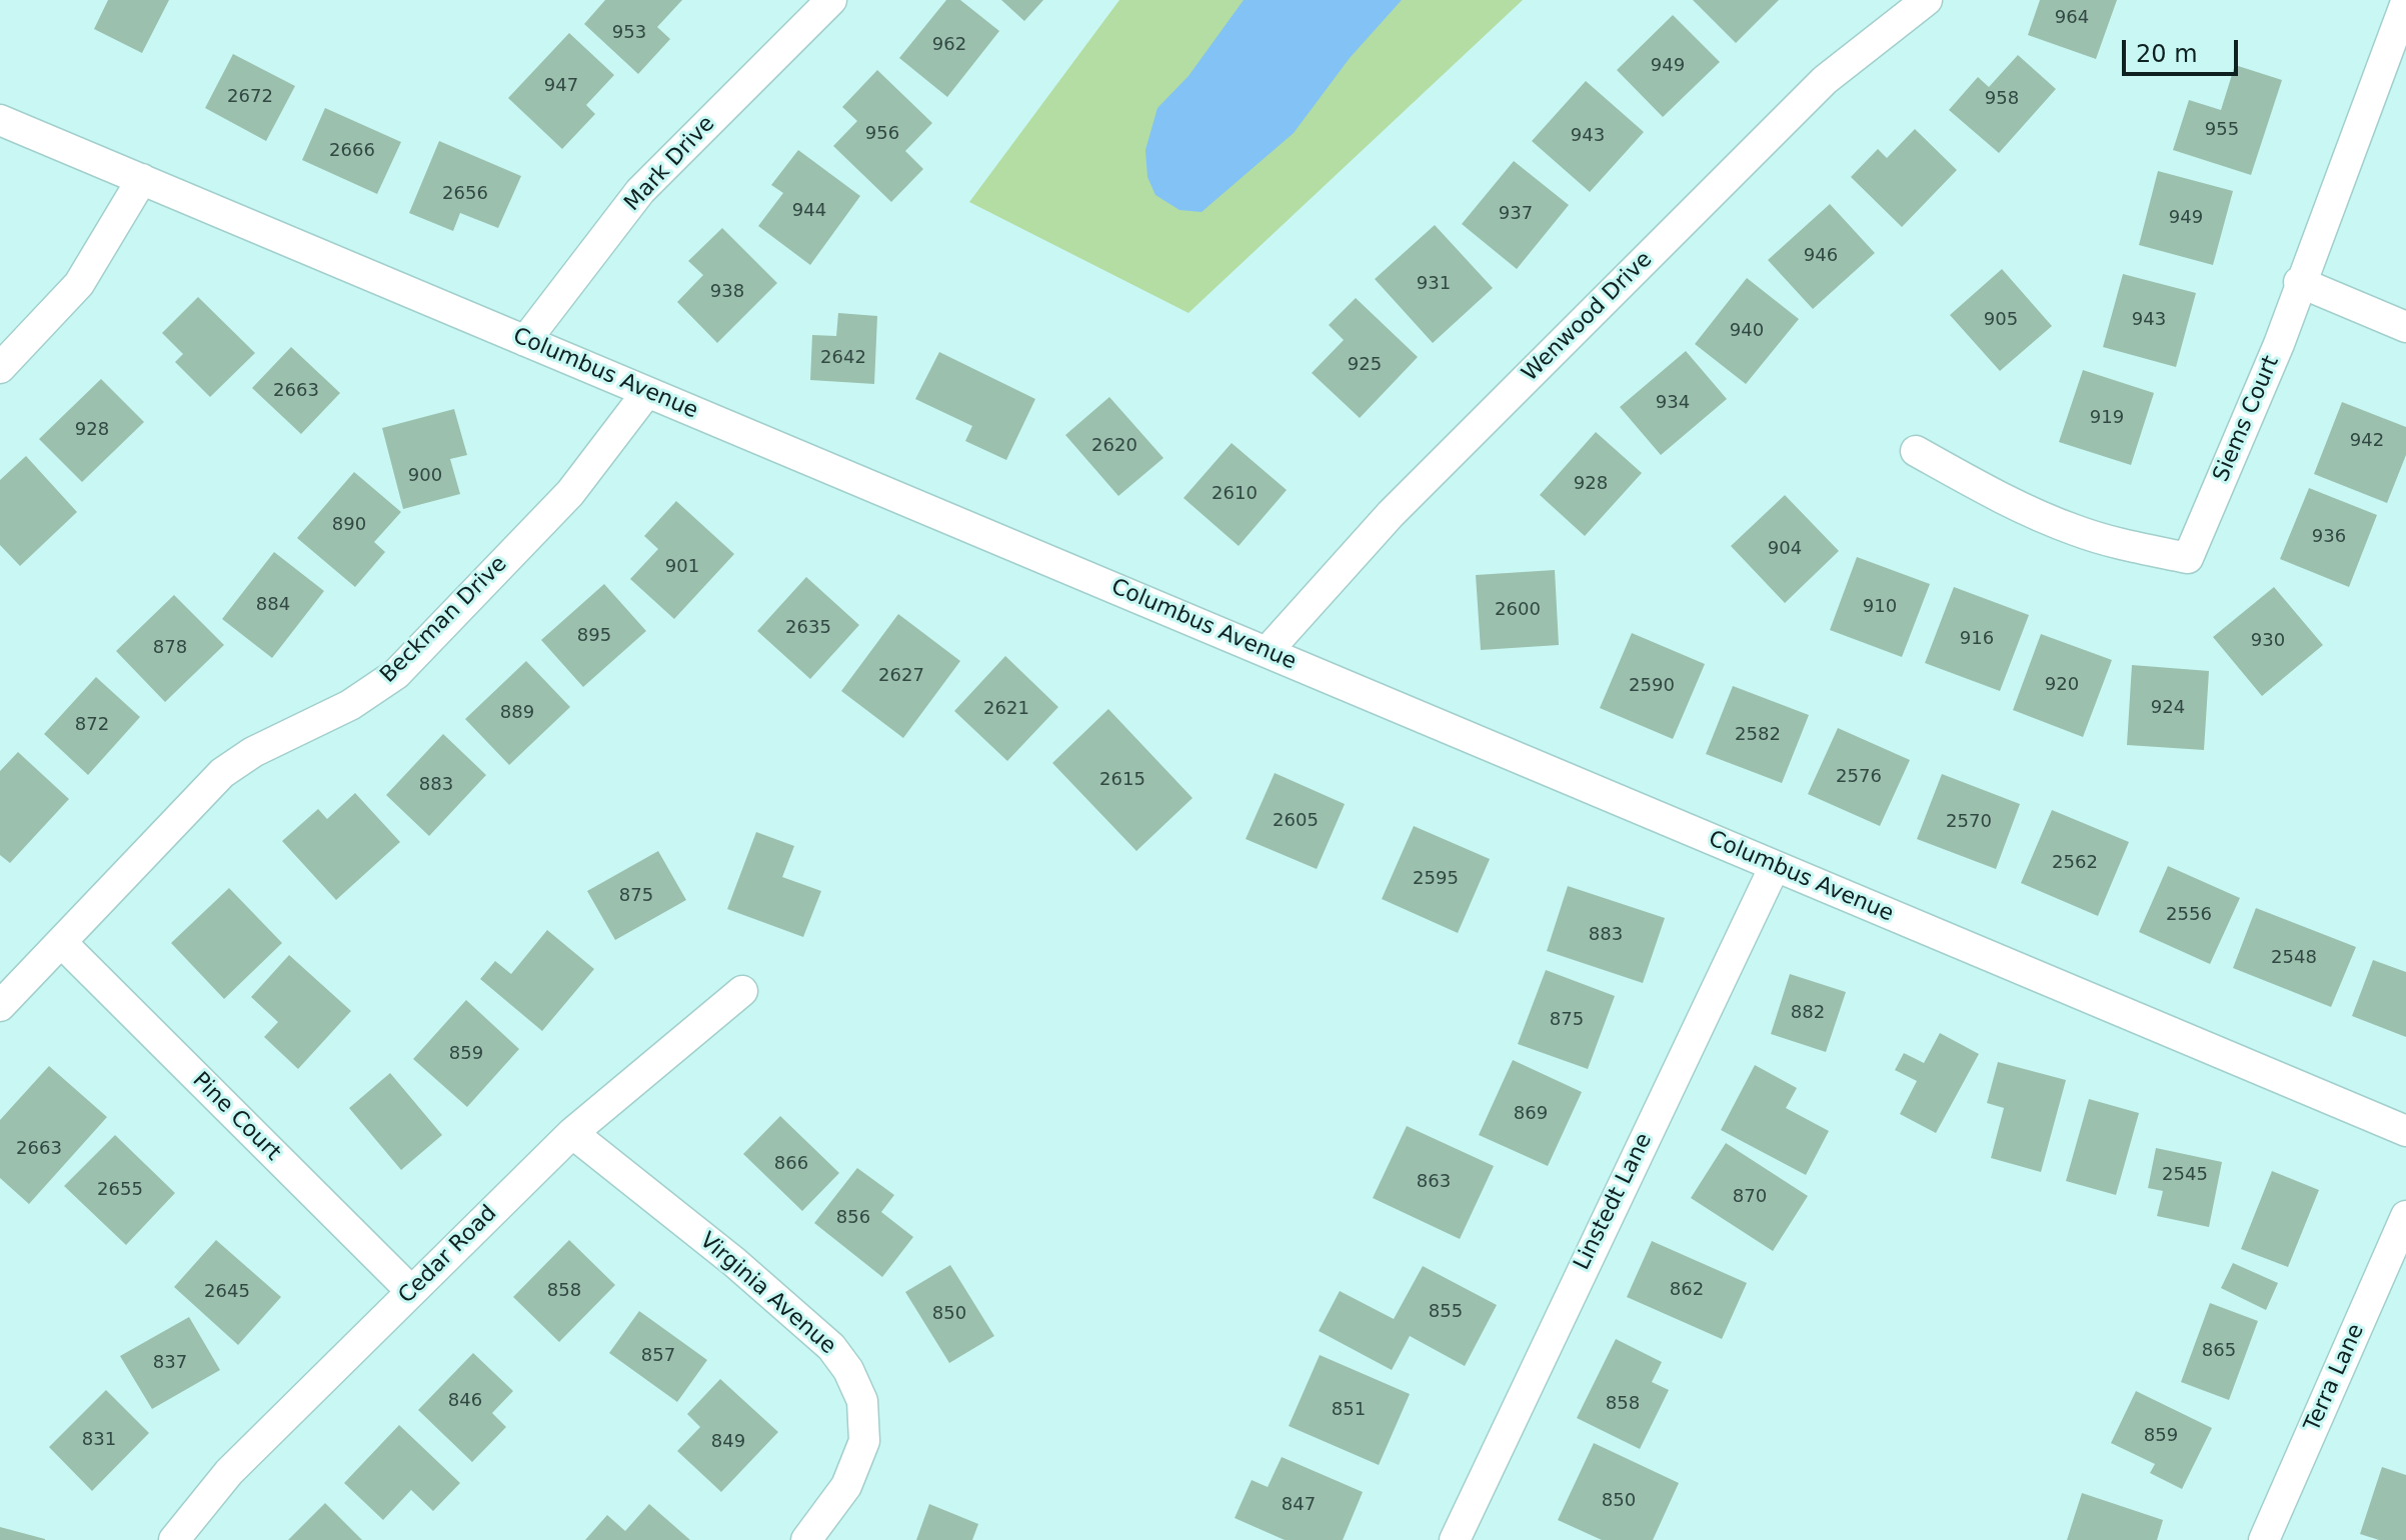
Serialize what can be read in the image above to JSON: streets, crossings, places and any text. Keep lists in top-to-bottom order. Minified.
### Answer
{"streets":{"street":["Mark Drive","Wenwood Drive","Columbus Avenue","Siems Court","Beckman Drive","Pine Court","Linstedt Lane","Cedar Road","Virginia Avenue","Terra Lane"]},"crossings":[["Mark Drive","Columbus Avenue"],["Wenwood Drive","Columbus Avenue"],["Columbus Avenue","Beckman Drive"],["Columbus Avenue","Linstedt Lane"],["Beckman Drive","Pine Court"],["Pine Court","Cedar Road"],["Cedar Road","Virginia Avenue"]],"house_numbers":["964","953","962","949","947","2672","958","955","956","943","2666","2656","944","937","949","946","931","938","905","943","940","2642","925","2663","934","919","928","942","2620","900","928","2610","890","936","904","901","884","910","2600","2635","895","916","930","878","2627","920","2590","924","2621","889","872","2582","2576","2615","883","2605","2570","2562","2595","875","2556","883","2548","882","875","859","869","2663","866","2545","863","2655","870","856","862","858","2645","855","850","865","857","837","846","858","851","859","831","849","850","847"],"scale_bar":"20 m"}
